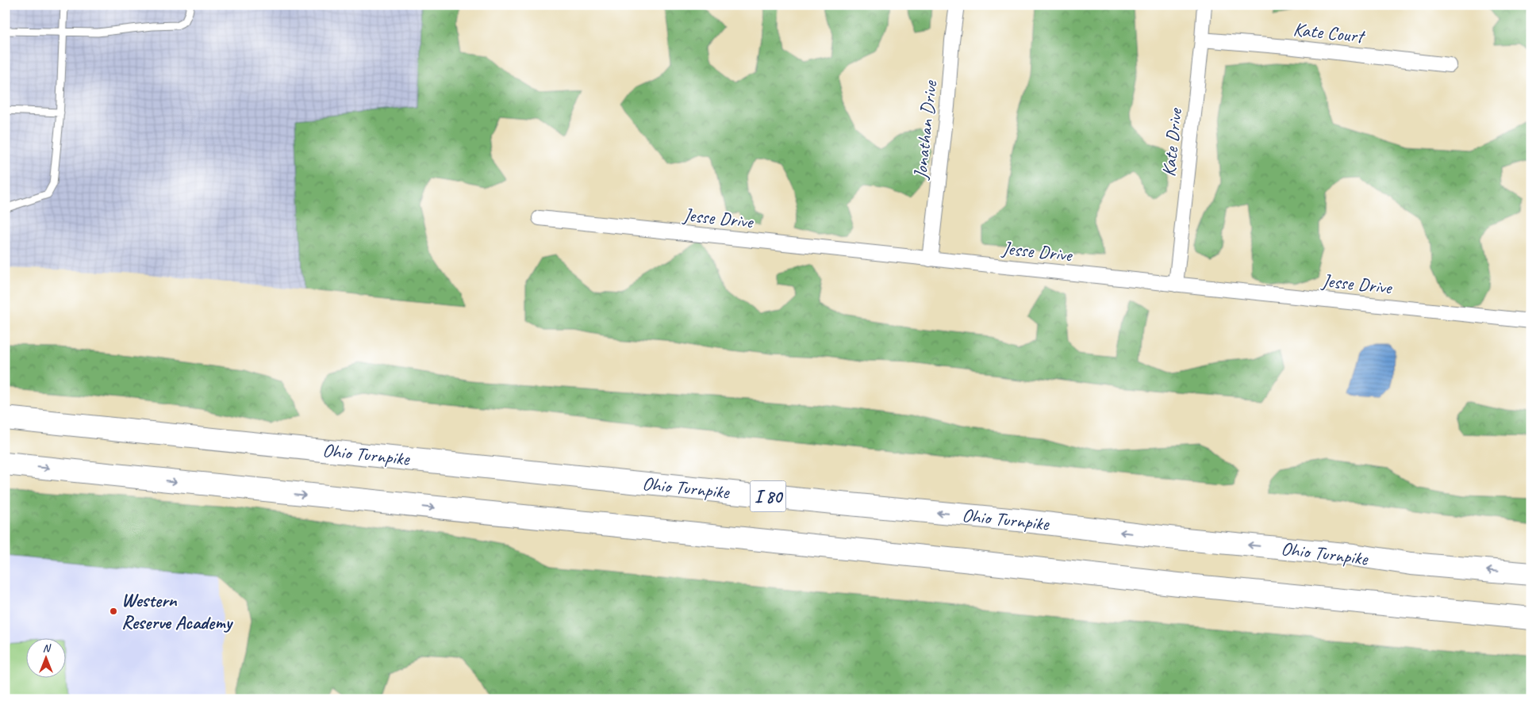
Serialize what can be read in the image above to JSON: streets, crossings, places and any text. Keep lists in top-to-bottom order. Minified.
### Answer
{"streets":{"highway":["Ohio Turnpike","I 80"],"street":["Kate Court","Jonathan Drive","Kate Drive","Jesse Drive"]},"crossings":[["Kate Court","Kate Drive"],["Jonathan Drive","Jesse Drive"],["Kate Drive","Jesse Drive"]],"places":["Western Reserve Academy"],"north":"top"}
